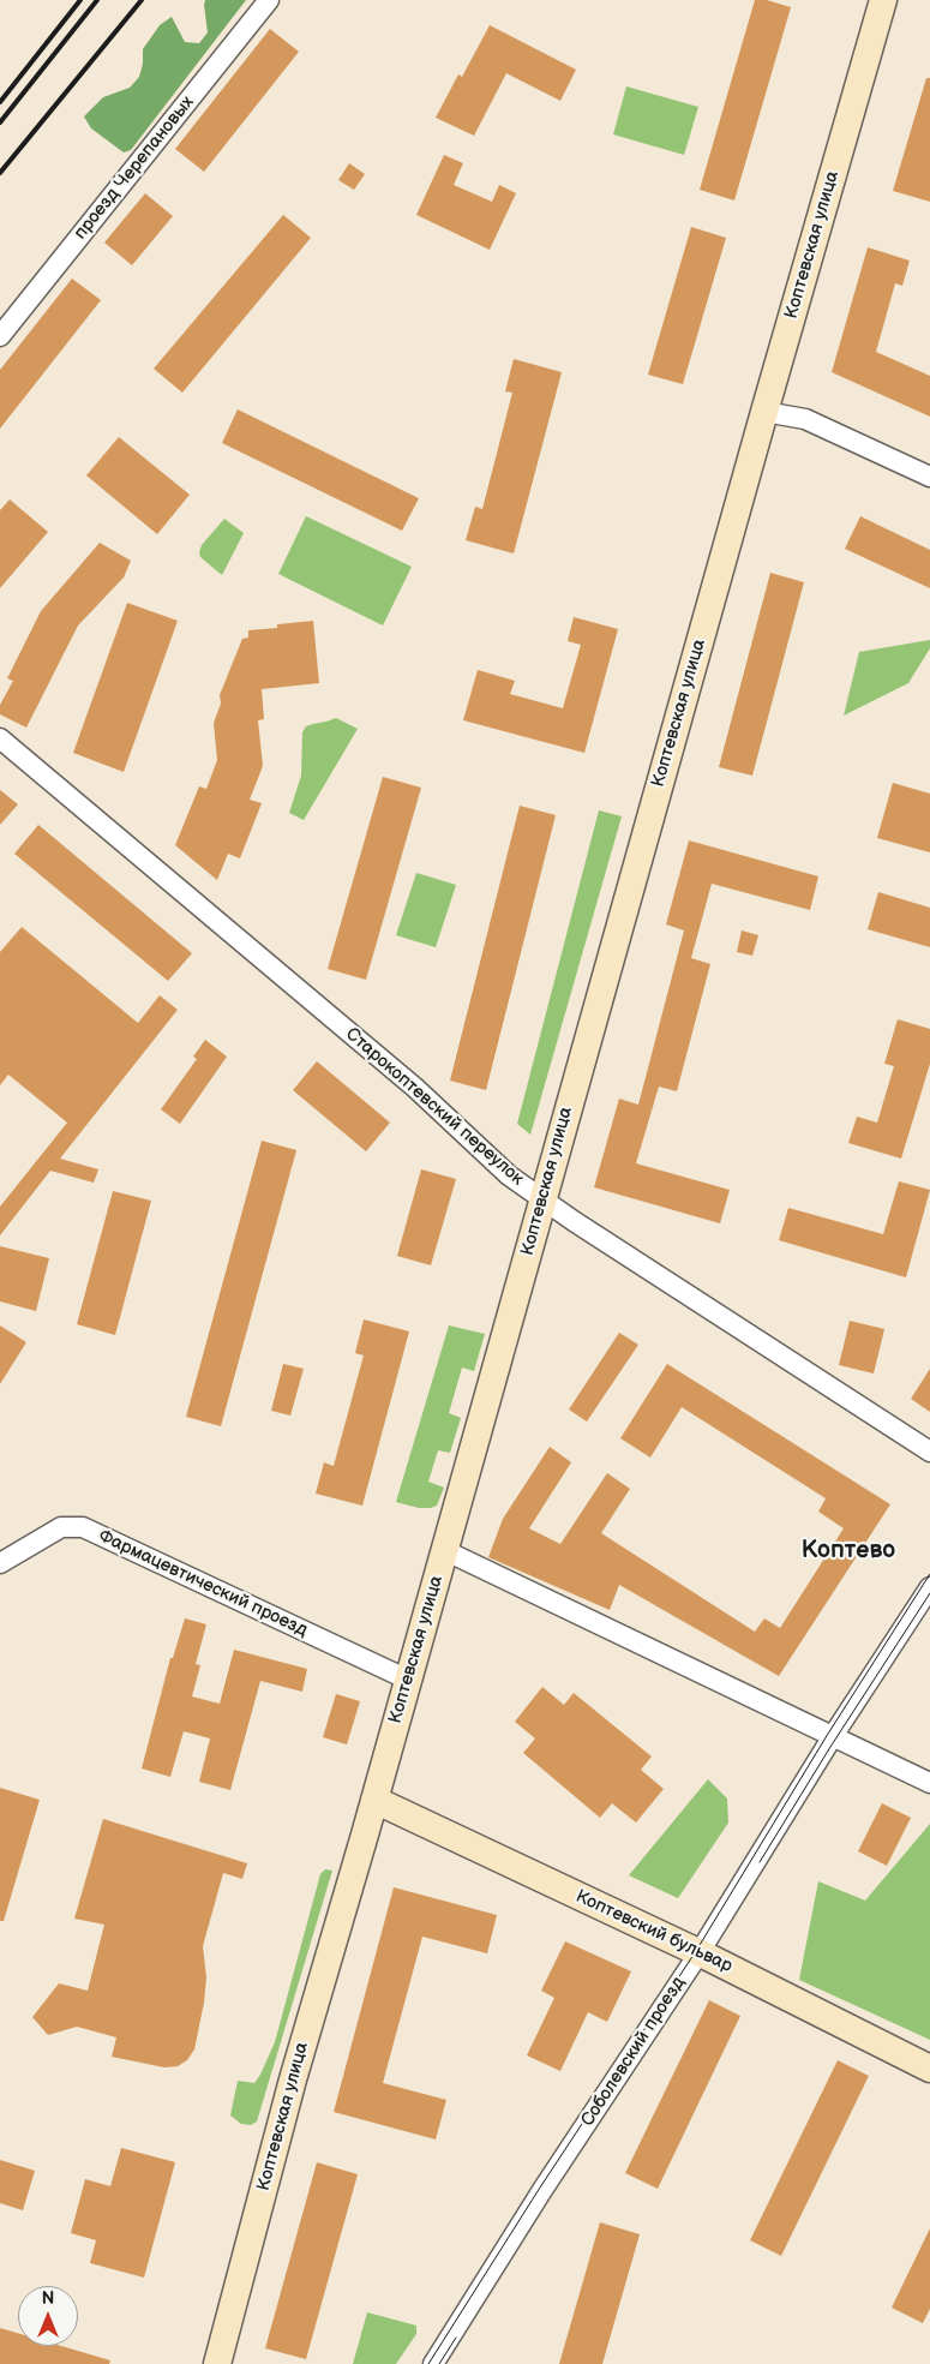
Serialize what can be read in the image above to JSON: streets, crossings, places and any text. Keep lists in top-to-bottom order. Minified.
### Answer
{"streets":{"street":["проезд Черепановых","Коптевская улица","Старокоптевский переулок","Фармацевтический проезд","Коптевский бульвар","Соболевский проезд"]},"crossings":[["Коптевская улица","Старокоптевский переулок"],["Коптевская улица","Фармацевтический проезд"],["Коптевская улица","Коптевский бульвар"],["Коптевский бульвар","Соболевский проезд"]],"districts":["Коптево"],"north":"top"}
